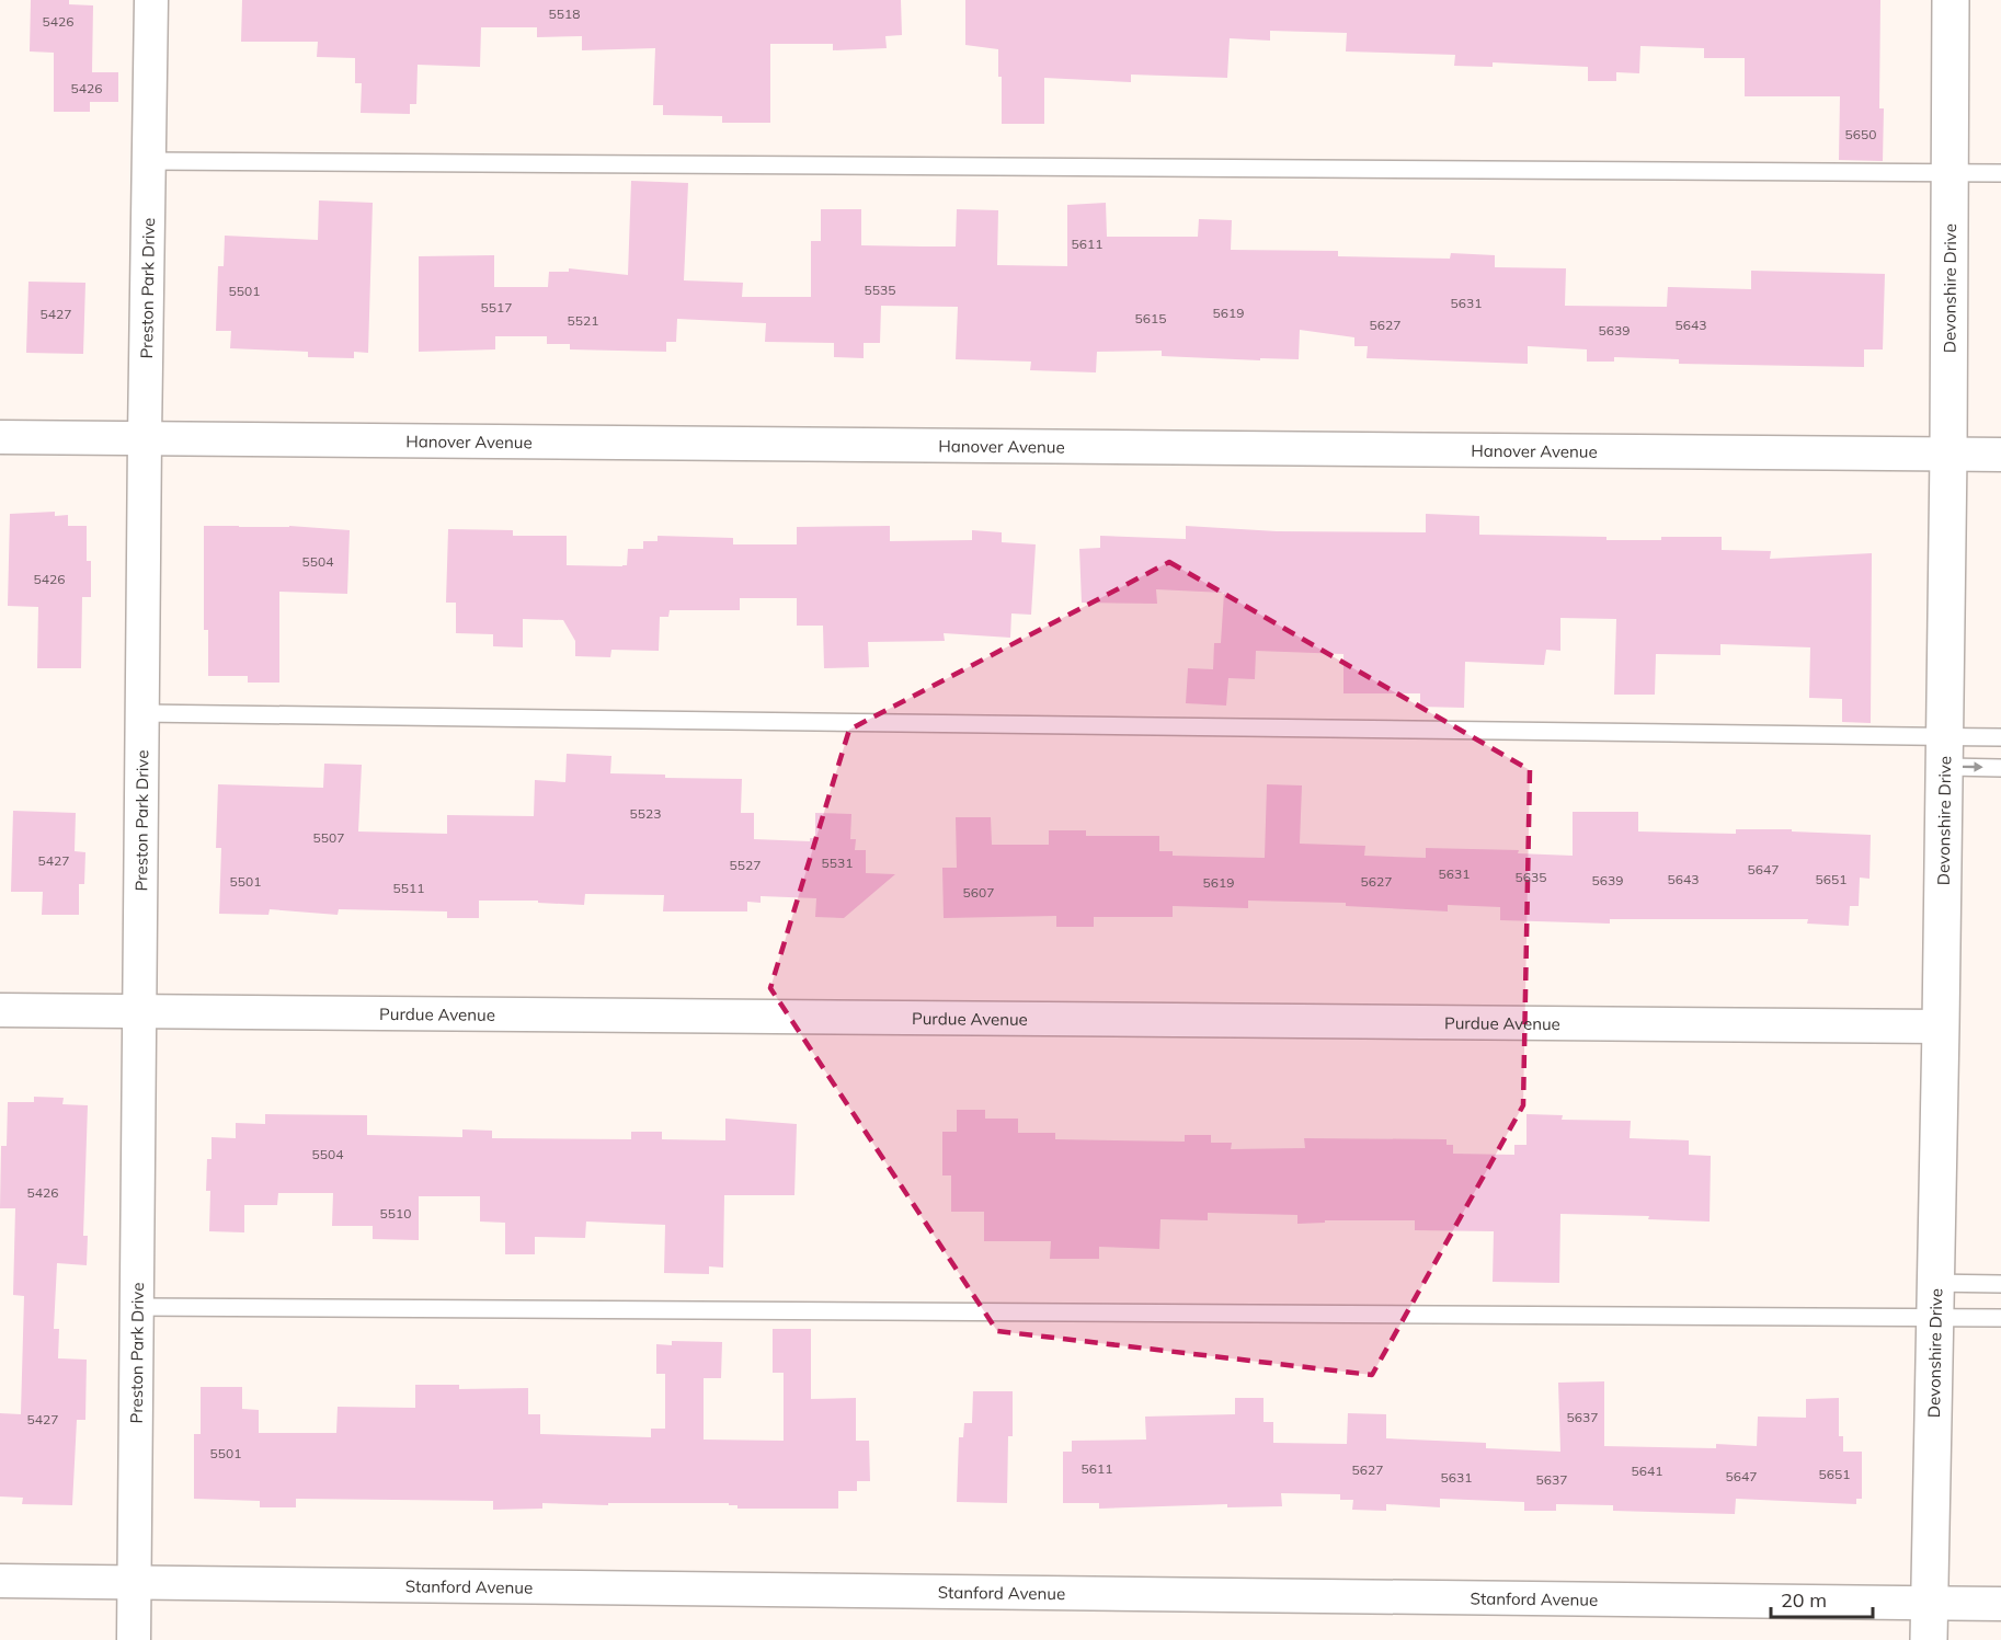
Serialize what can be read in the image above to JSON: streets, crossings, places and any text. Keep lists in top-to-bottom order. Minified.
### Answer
{"streets":{"street":["Preston Park Drive","Devonshire Drive","Hanover Avenue","Purdue Avenue","Stanford Avenue"]},"crossings":[["Preston Park Drive","Hanover Avenue"],["Preston Park Drive","Purdue Avenue"],["Preston Park Drive","Stanford Avenue"],["Devonshire Drive","Hanover Avenue"],["Devonshire Drive","Purdue Avenue"],["Devonshire Drive","Stanford Avenue"]],"house_numbers":["5518","5426","5426","5650","5611","5535","5501","5631","5517","5619","5427","5615","5521","5627","5643","5639","5504","5426","5523","5507","5427","5531","5527","5647","5631","5635","5643","5651","5639","5501","5627","5619","5511","5607","5504","5426","5510","5637","5427","5501","5611","5627","5641","5651","5647","5631","5637"],"scale_bar":"20 m"}
